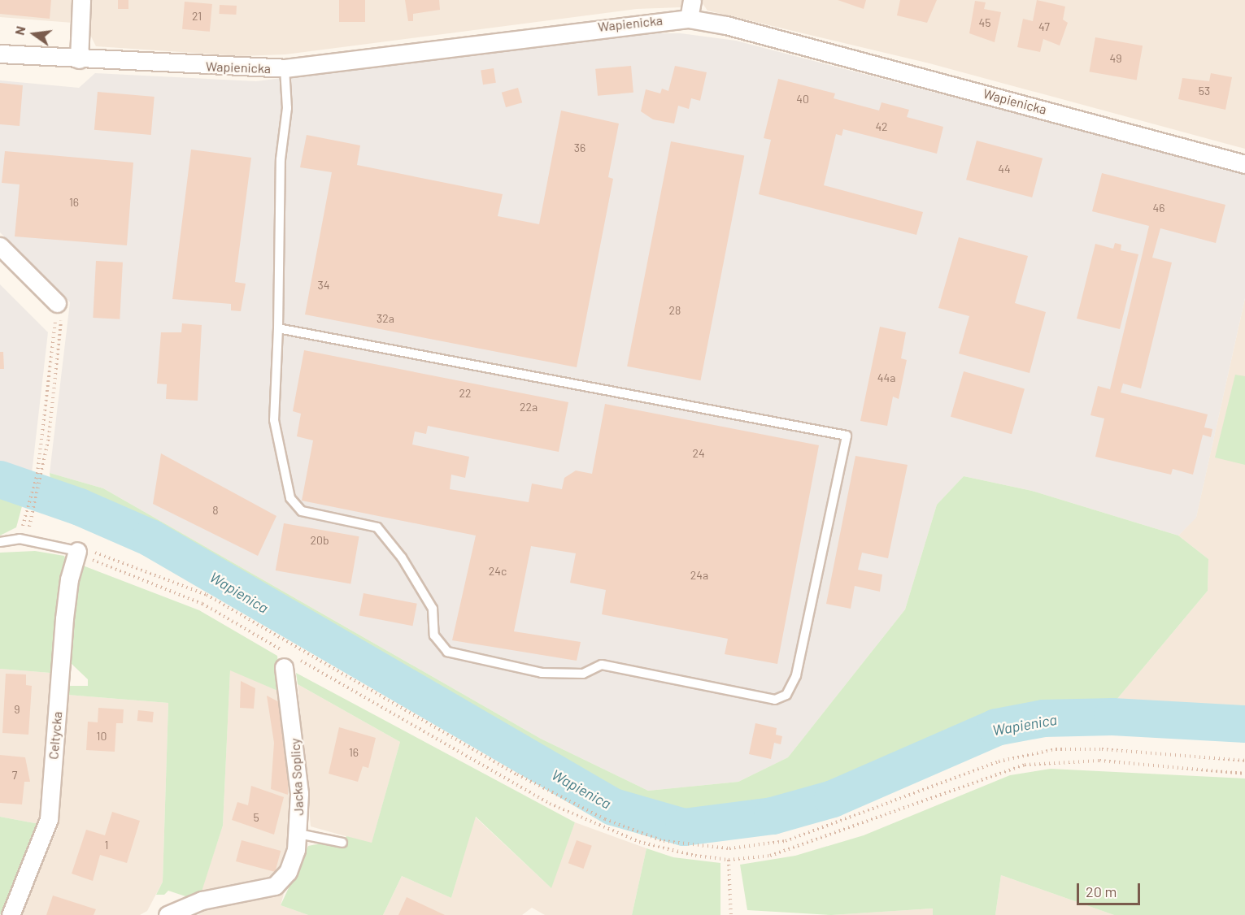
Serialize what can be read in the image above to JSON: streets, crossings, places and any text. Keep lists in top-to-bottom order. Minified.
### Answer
{"streets":{"street":["Wapienicka","Celtycka","Jacka Soplicy"]},"water":["Wapienica"],"house_numbers":["21","45","47","49","53","40","42","36","44","16","46","34","28","32a","44a","22","22a","24","8","20b","24c","24a","9","10","16","7","5","1"],"scale_bar":"20 m","north":"left"}
